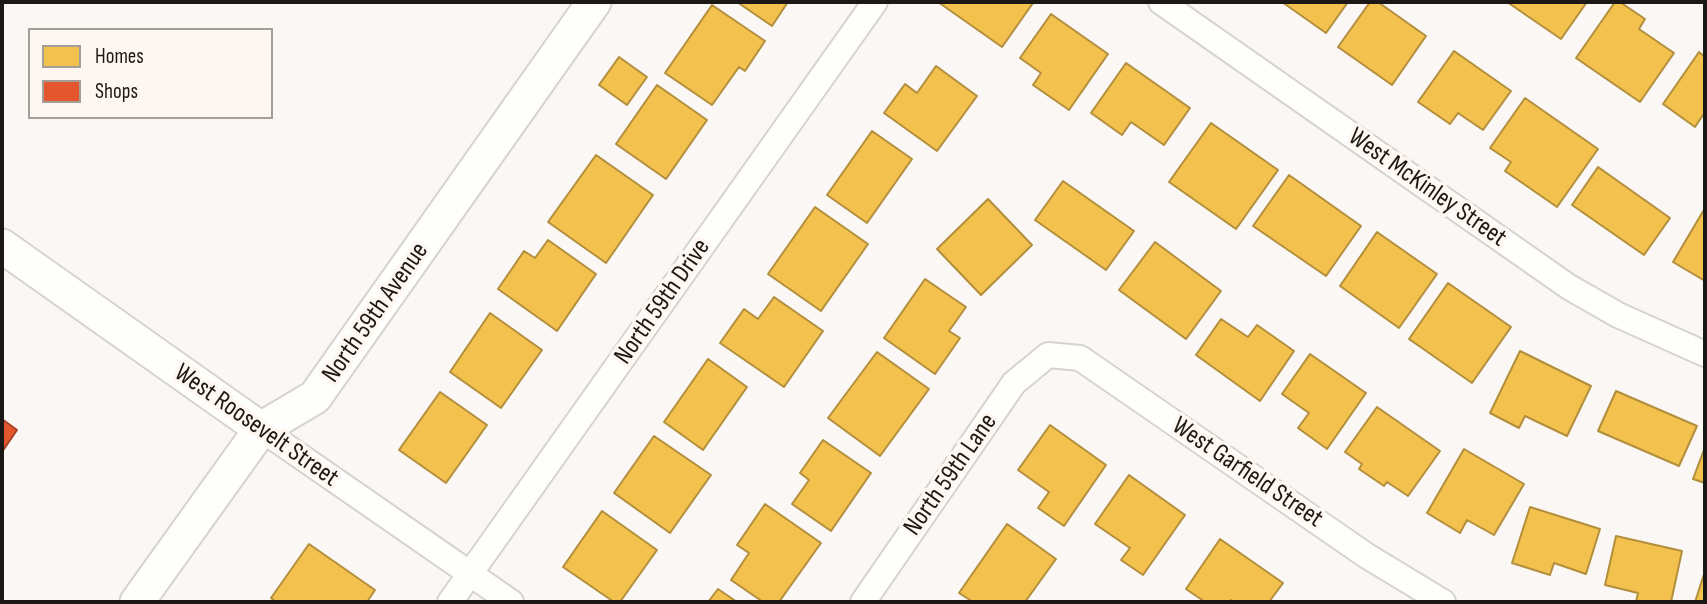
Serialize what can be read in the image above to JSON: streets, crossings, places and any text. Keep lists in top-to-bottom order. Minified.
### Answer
{"streets":{"main road":["North 59th Avenue","West Roosevelt Street"],"street":["West McKinley Street","North 59th Drive","West Garfield Street","North 59th Lane"]},"crossings":[["North 59th Drive","West Roosevelt Street"],["North 59th Avenue","West Roosevelt Street"],["West Garfield Street","North 59th Lane"]],"legend":["Homes","Shops"]}
